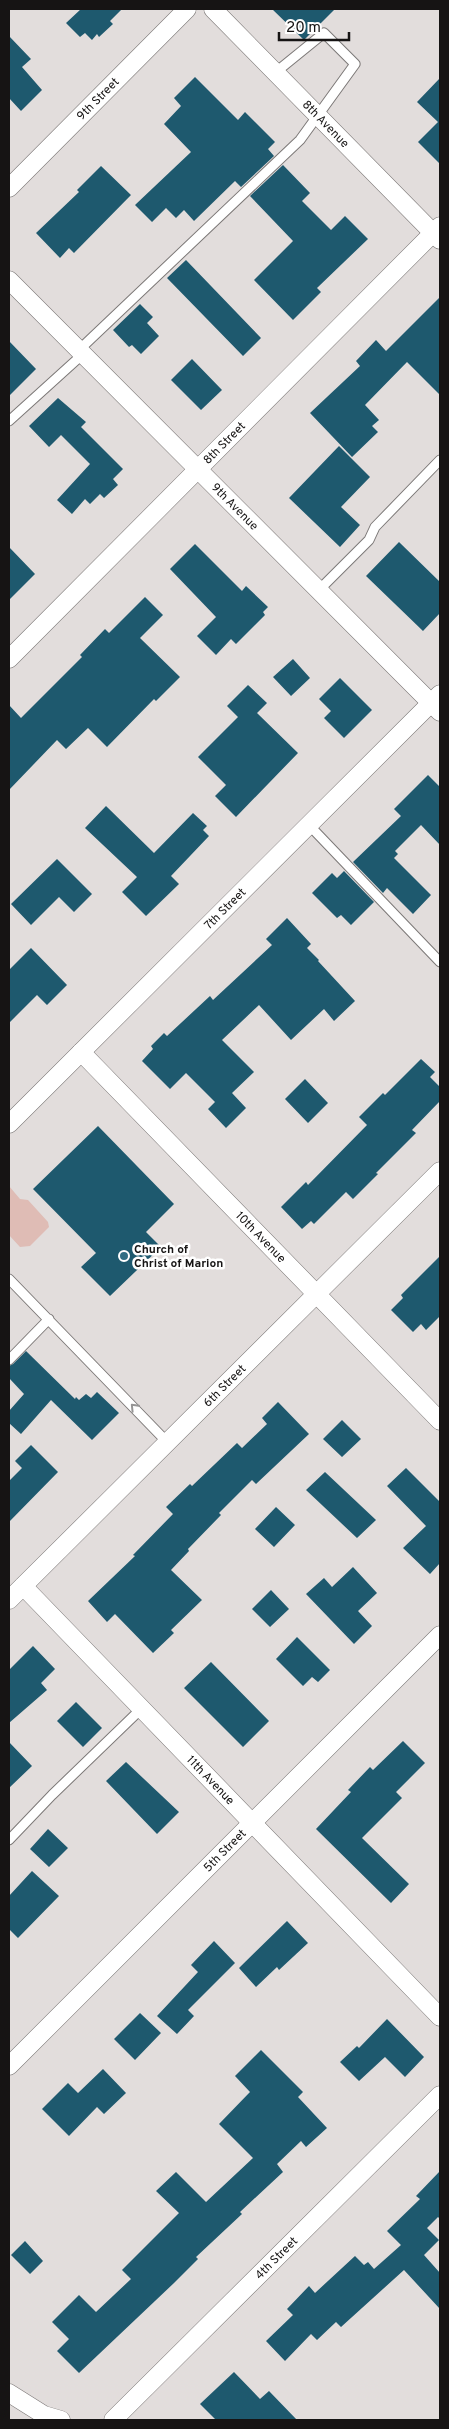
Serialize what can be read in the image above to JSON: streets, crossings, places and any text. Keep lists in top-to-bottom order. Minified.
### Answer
{"streets":{"street":["9th Street","8th Avenue","8th Street","9th Avenue","7th Street","10th Avenue","6th Street","11th Avenue","5th Street","4th Street"]},"crossings":[["8th Avenue","8th Street"],["8th Street","9th Avenue"],["9th Avenue","7th Street"],["7th Street","10th Avenue"],["10th Avenue","6th Street"],["6th Street","11th Avenue"],["11th Avenue","5th Street"]],"places":["Church of Christ of Marion"],"scale_bar":"20 m"}
